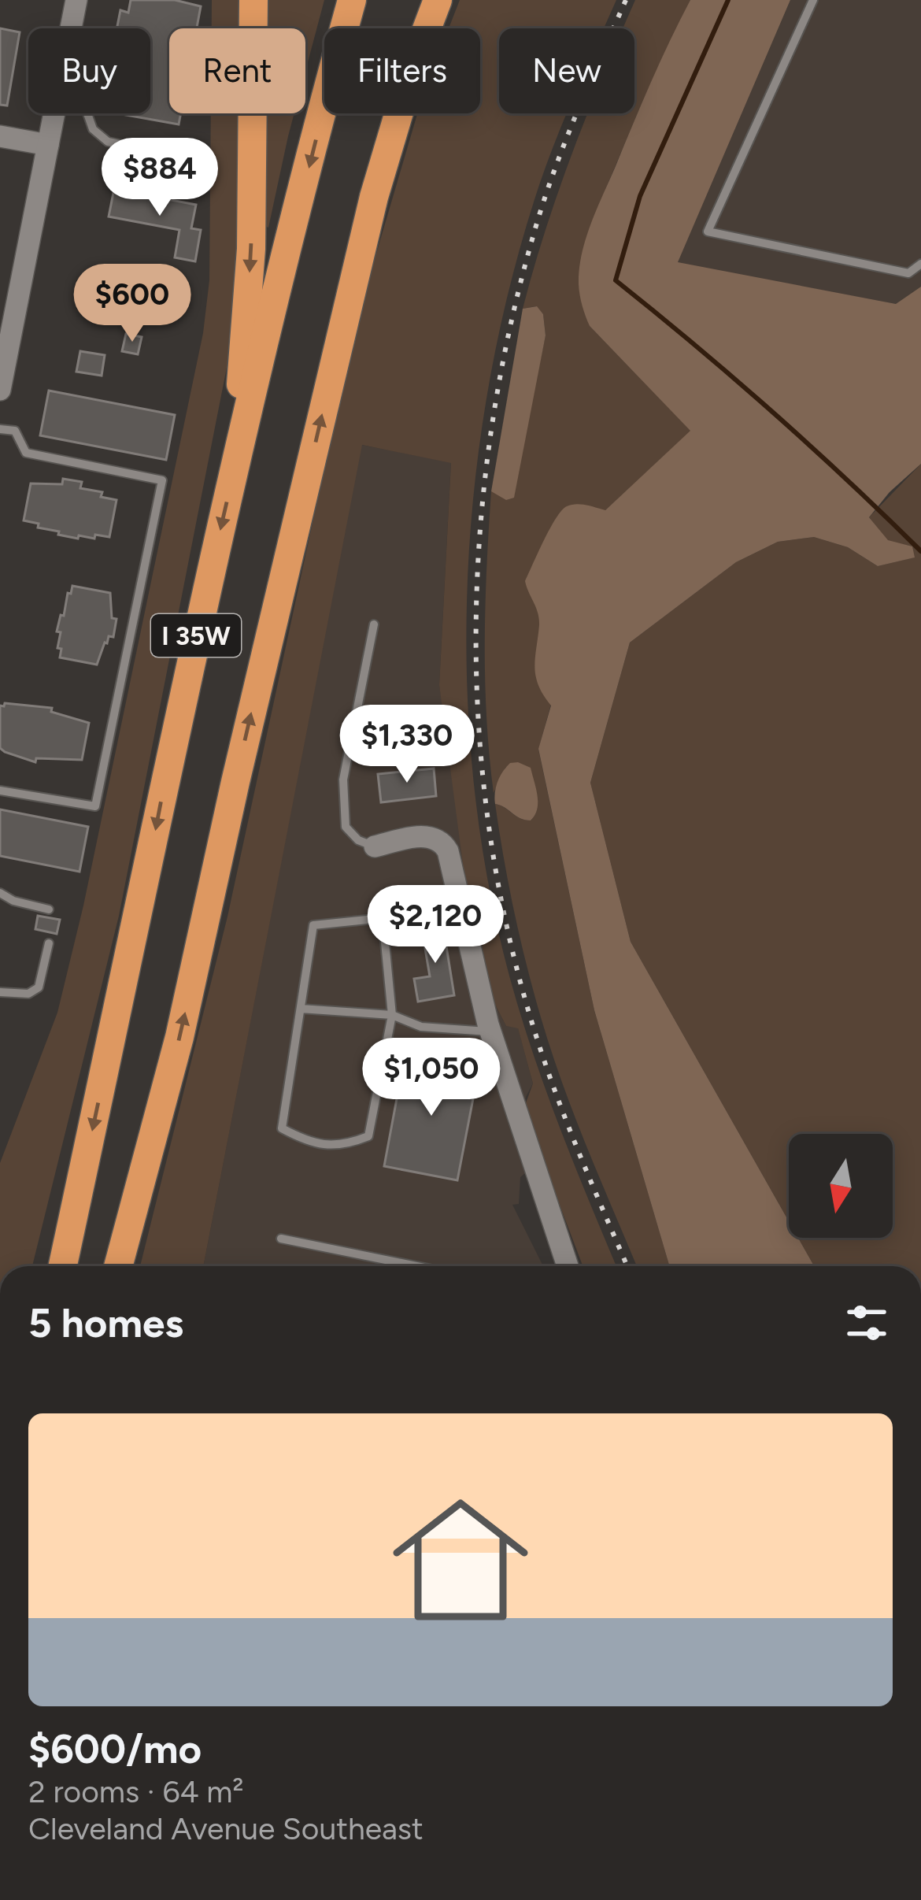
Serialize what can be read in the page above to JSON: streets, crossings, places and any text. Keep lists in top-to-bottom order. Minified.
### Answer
{"streets":{"highway":["I 35W"]},"north":"bottom","page":{"chip":["Buy","Rent","Filters","New"],"price":["$884","$600","$1,330","$2,120","$1,050"],"heading":"5 homes","list":[{"name":"$600/mo","note":"2 rooms · 64 m² · Cleveland Avenue Southeast"}]}}
